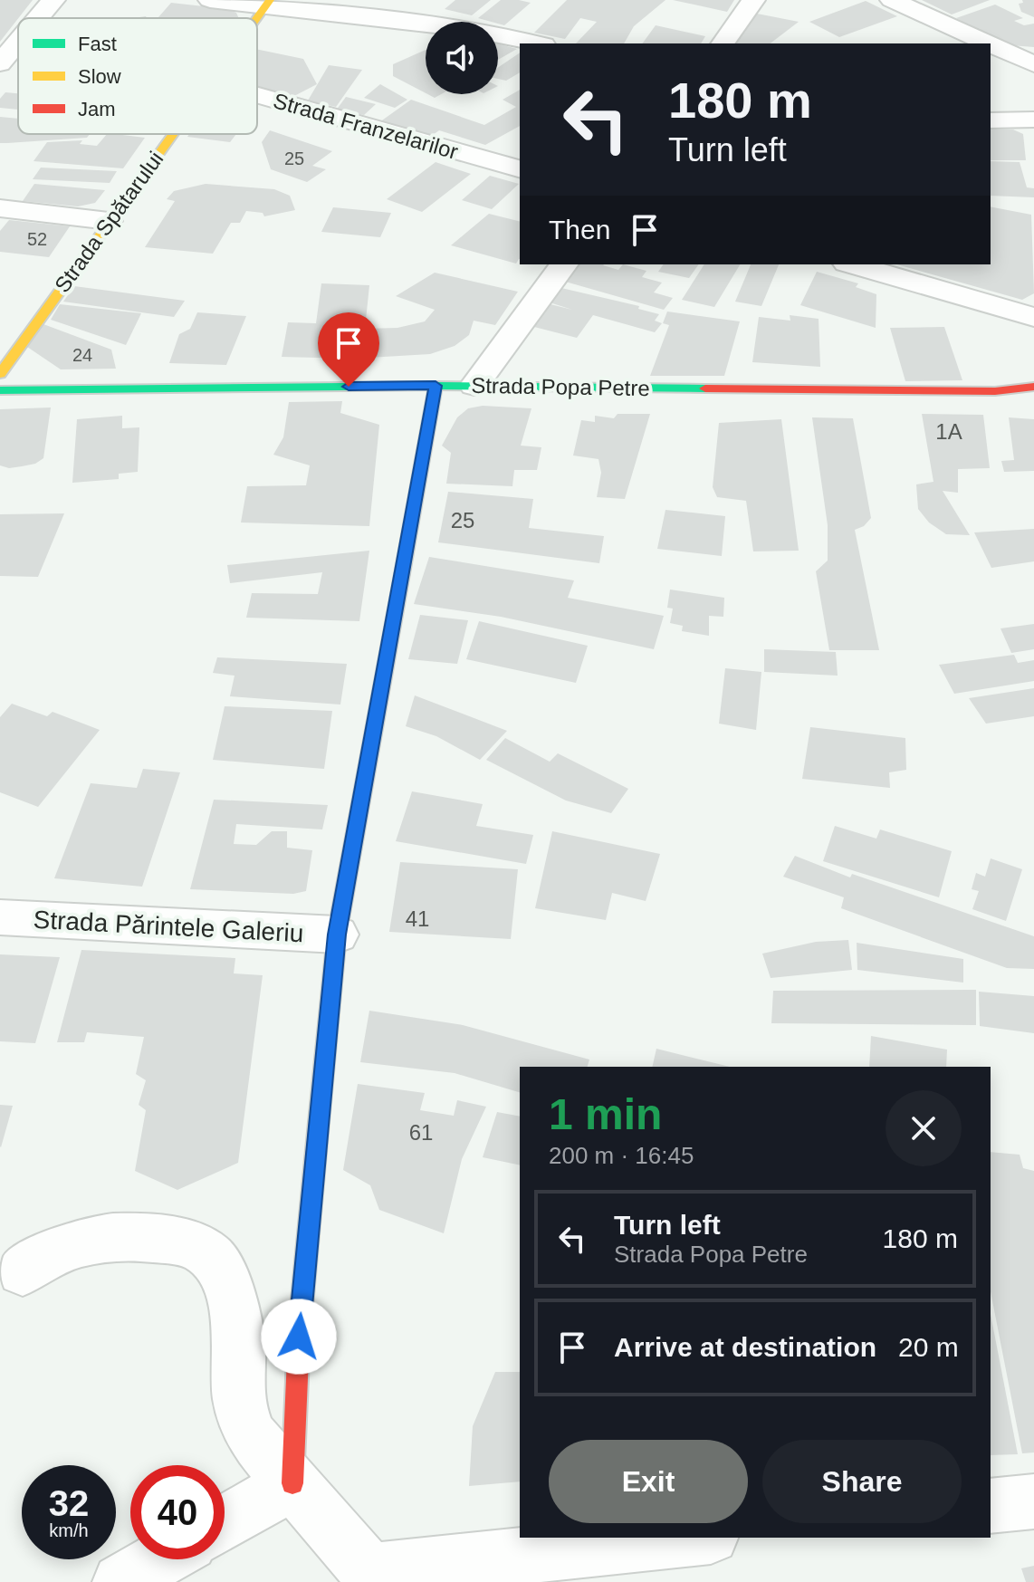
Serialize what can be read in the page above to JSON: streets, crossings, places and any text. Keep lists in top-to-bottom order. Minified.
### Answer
{"streets":{"street":["Strada Franzelarilor","Strada Spătarului","Strada Popa Petre","Strada Părintele Galeriu"]},"house_numbers":["25","52","24","1A","25","41","61"],"legend":["Fast","Slow","Jam"],"page":{"turn":["180 m","Turn left"],"then":"Then","heading":["1 min","200 m · 16:45"],"list":[{"name":"Turn left","note":"Strada Popa Petre","value":"180 m"},{"name":"Arrive at destination","value":"20 m"}],"buttons":["Exit","Share"],"speed":"32 km/h","limit":"40"}}
